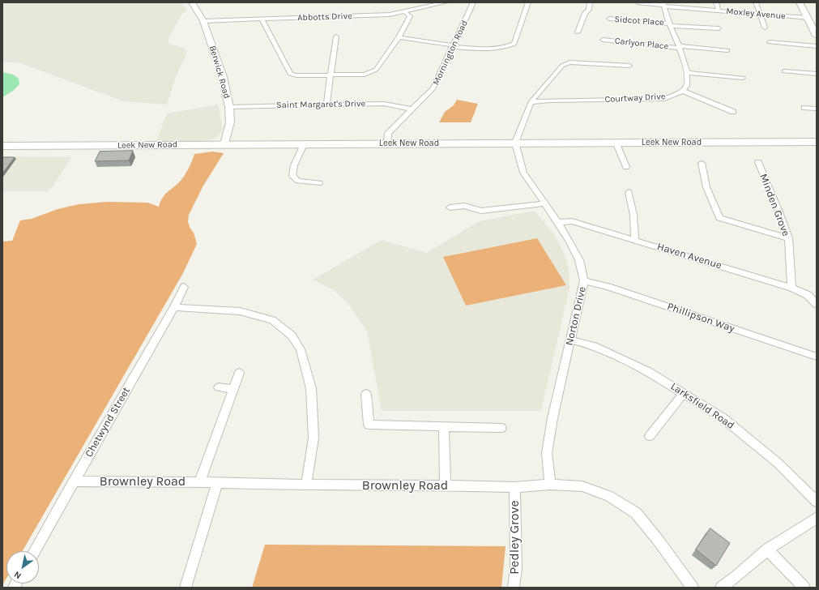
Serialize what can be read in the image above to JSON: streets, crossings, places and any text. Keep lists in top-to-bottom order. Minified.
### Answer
{"streets":{"highway":["Leek New Road"],"street":["Moxley Avenue","Abbotts Drive","Sidcot Place","Carlyon Place","Mornington Road","Berwick Road","Courtway Drive","Saint Margaret's Drive","Minden Grove","Haven Avenue","Norton Drive","Phillipson Way","Larksfield Road","Chetwynd Street","Brownley Road","Pedley Grove"]},"crossings":[["Abbotts Drive","Berwick Road"],["Mornington Road","Saint Margaret's Drive"],["Mornington Road","Leek New Road"],["Berwick Road","Saint Margaret's Drive"],["Berwick Road","Leek New Road"],["Leek New Road","Norton Drive"],["Minden Grove","Haven Avenue"],["Haven Avenue","Norton Drive"],["Norton Drive","Phillipson Way"],["Norton Drive","Larksfield Road"],["Norton Drive","Brownley Road"],["Chetwynd Street","Brownley Road"],["Brownley Road","Pedley Grove"]],"north":"bottom left"}
